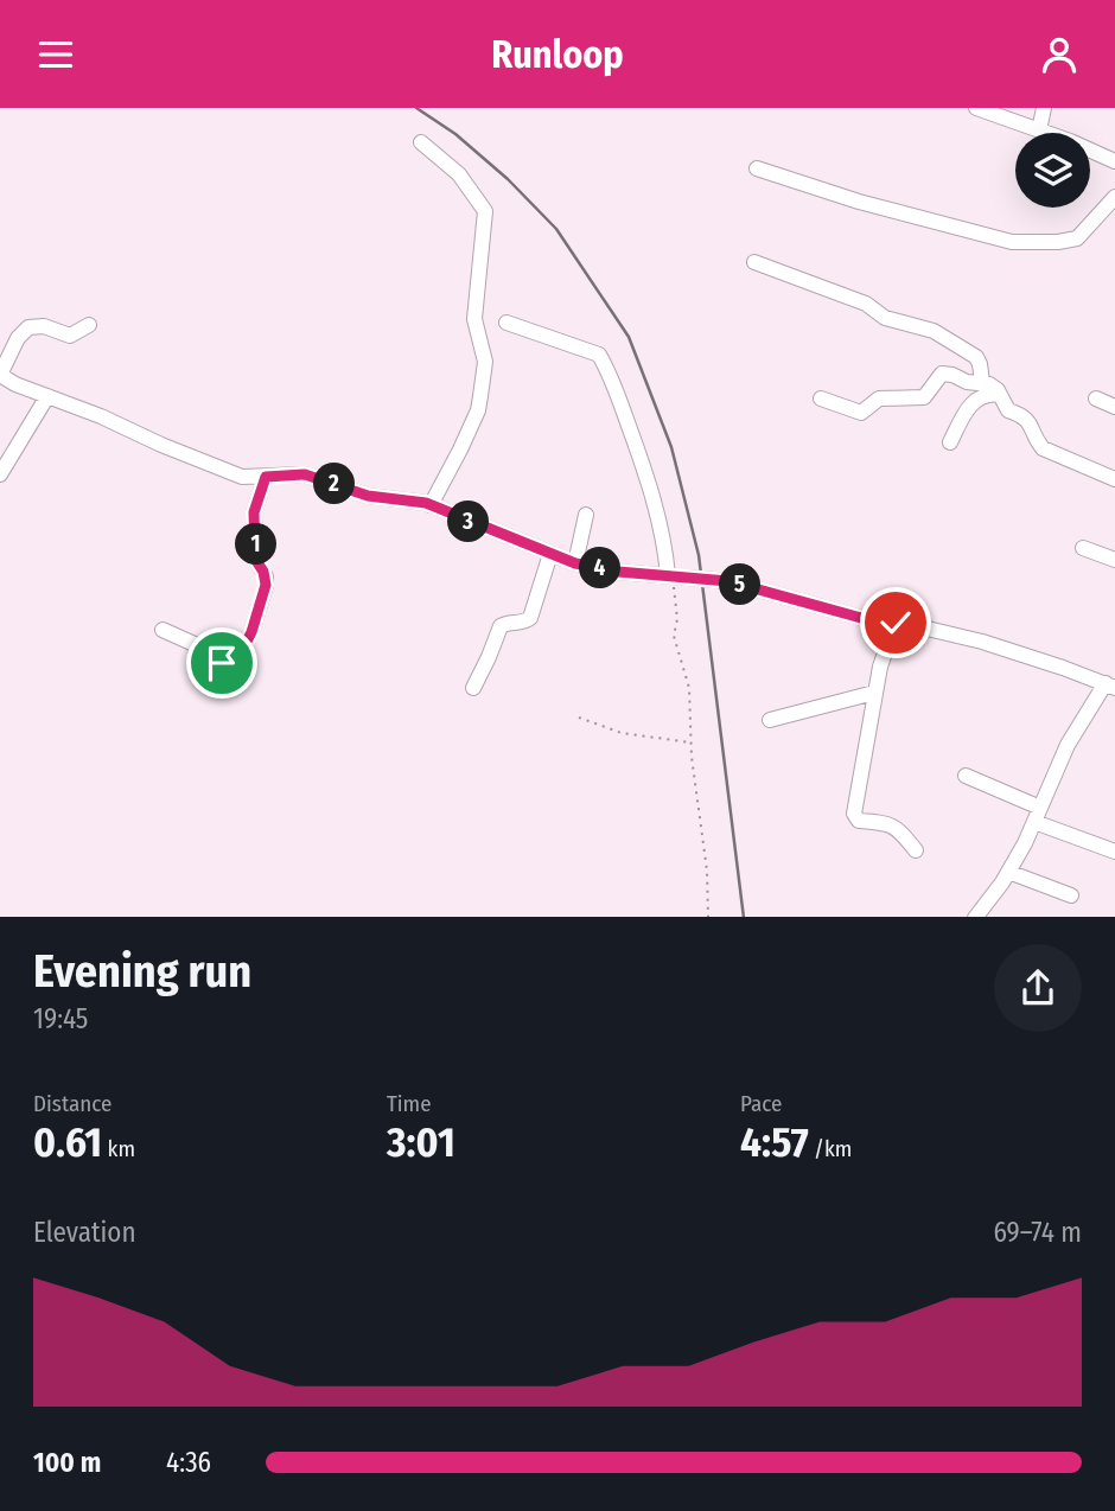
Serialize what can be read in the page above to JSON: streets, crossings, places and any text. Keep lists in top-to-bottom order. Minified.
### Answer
{"page":{"header":"Runloop","pins":["2","3","1","4","5"],"heading":["Evening run","19:45"],"stats":[["Distance","0.61 km"],["Time","3:01"],["Pace","4:57 /km"]],"chart":["Elevation","69–74 m"],"list":[{"name":"100 m","note":"4:36"}]}}
